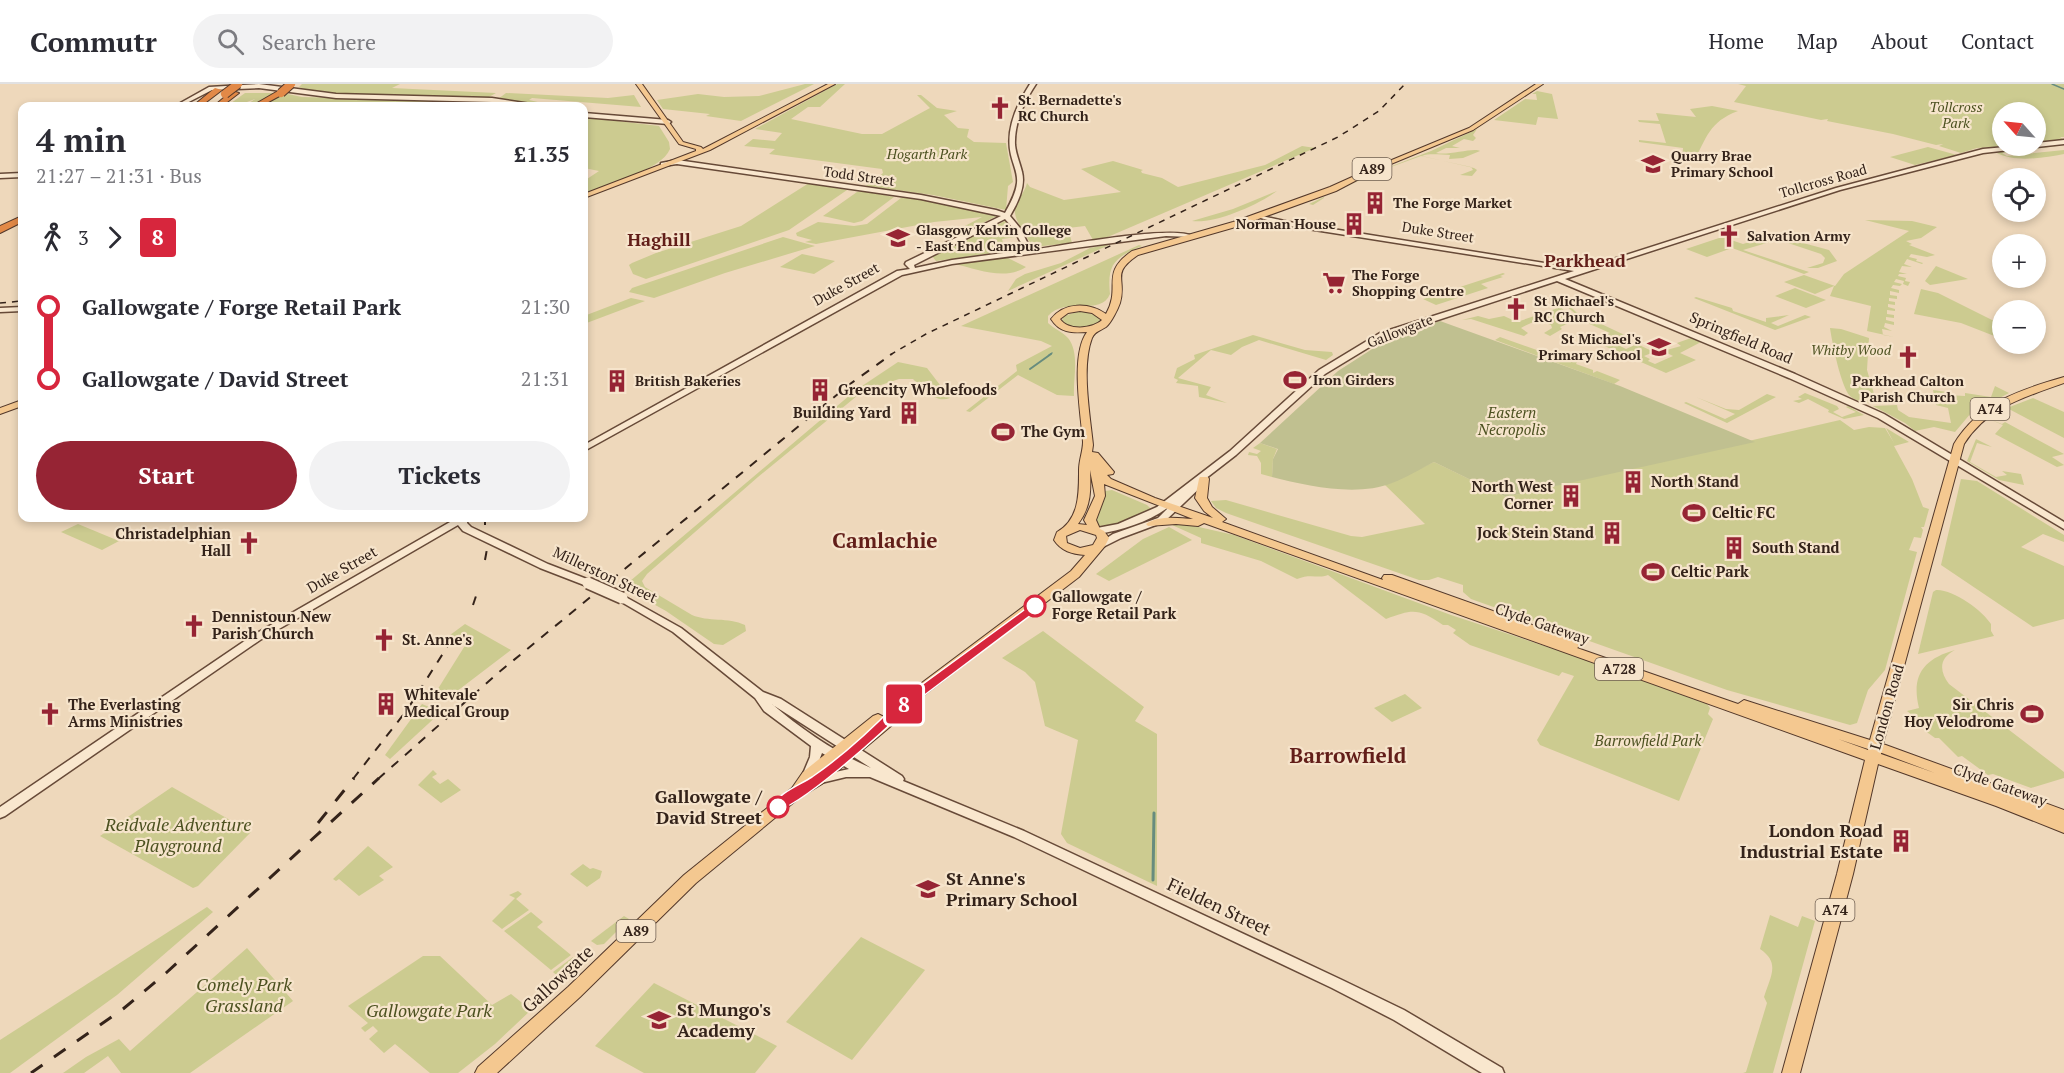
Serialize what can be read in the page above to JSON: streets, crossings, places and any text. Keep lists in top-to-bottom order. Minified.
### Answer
{"streets":{"main road":["A89","Duke Street","Gallowgate","A74","Clyde Gateway","A728","London Road"],"street":["Todd Street","Tollcross Road","Springfield Road","Millerston Street","Fielden Street"]},"crossings":[["A89","Duke Street"],["Tollcross Road","Gallowgate"],["Duke Street","Gallowgate"],["Gallowgate","Springfield Road"],["Gallowgate","Millerston Street"],["Gallowgate","Clyde Gateway"],["Gallowgate","Fielden Street"],["Springfield Road","London Road"],["Millerston Street","Fielden Street"],["Clyde Gateway","London Road"]],"districts":["Haghill","Parkhead","Camlachie","Barrowfield"],"parks":["Tollcross Park","Hogarth Park","Whitby Wood","Eastern Necropolis","Barrowfield Park","Reidvale Adventure Playground","Comely Park Grassland","Gallowgate Park"],"places":{"church":["St. Bernadette's RC Church","Salvation Army","St Michael's RC Church","Parkhead Calton Parish Church","Christadelphian Hall","Dennistoun New Parish Church","St. Anne's","The Everlasting Arms Ministries"],"school or university":["Quarry Brae Primary School","Glasgow Kelvin College - East End Campus","St Michael's Primary School","St Anne's Primary School","St Mungo's Academy"],"building":["The Forge Market","Norman House","British Bakeries","Greencity Wholefoods","Building Yard","North Stand","North West Corner","Jock Stein Stand","South Stand","Whitevale Medical Group","London Road Industrial Estate"],"supermarket":["The Forge Shopping Centre"],"sports":["Iron Girders","The Gym","Celtic FC","Celtic Park","Sir Chris Hoy Velodrome"],"other":["Gallowgate / Forge Retail Park","Gallowgate / David Street"]},"lines":["bus line 8"],"north":"top left","page":{"header":"Commutr","search":"Search here","nav":["Home","Map","About","Contact"],"on_map":"8","map_buttons":["+","−"],"heading":["4 min","21:27 – 21:31 · Bus","£1.35"],"legs":["3","8"],"list":[{"name":"Gallowgate / Forge Retail Park","value":"21:30"},{"name":"Gallowgate / David Street","value":"21:31"}],"buttons":["Start","Tickets"]}}
